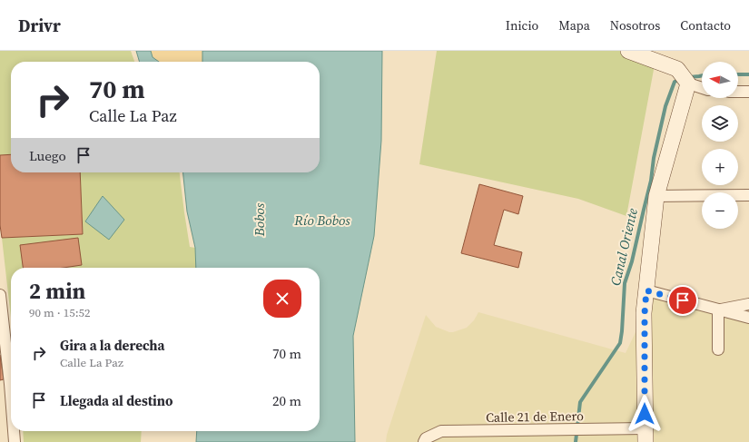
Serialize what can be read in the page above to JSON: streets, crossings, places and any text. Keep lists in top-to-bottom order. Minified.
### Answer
{"streets":{"street":["Calle 21 de Enero"]},"water":["Bobos","Río Bobos","Canal Oriente"],"north":"left","page":{"header":"Drivr","nav":["Inicio","Mapa","Nosotros","Contacto"],"map_buttons":["+","−"],"turn":["70 m","Calle La Paz"],"then":"Luego","heading":["2 min","90 m · 15:52"],"list":[{"name":"Gira a la derecha","note":"Calle La Paz","value":"70 m"},{"name":"Llegada al destino","value":"20 m"}]}}
